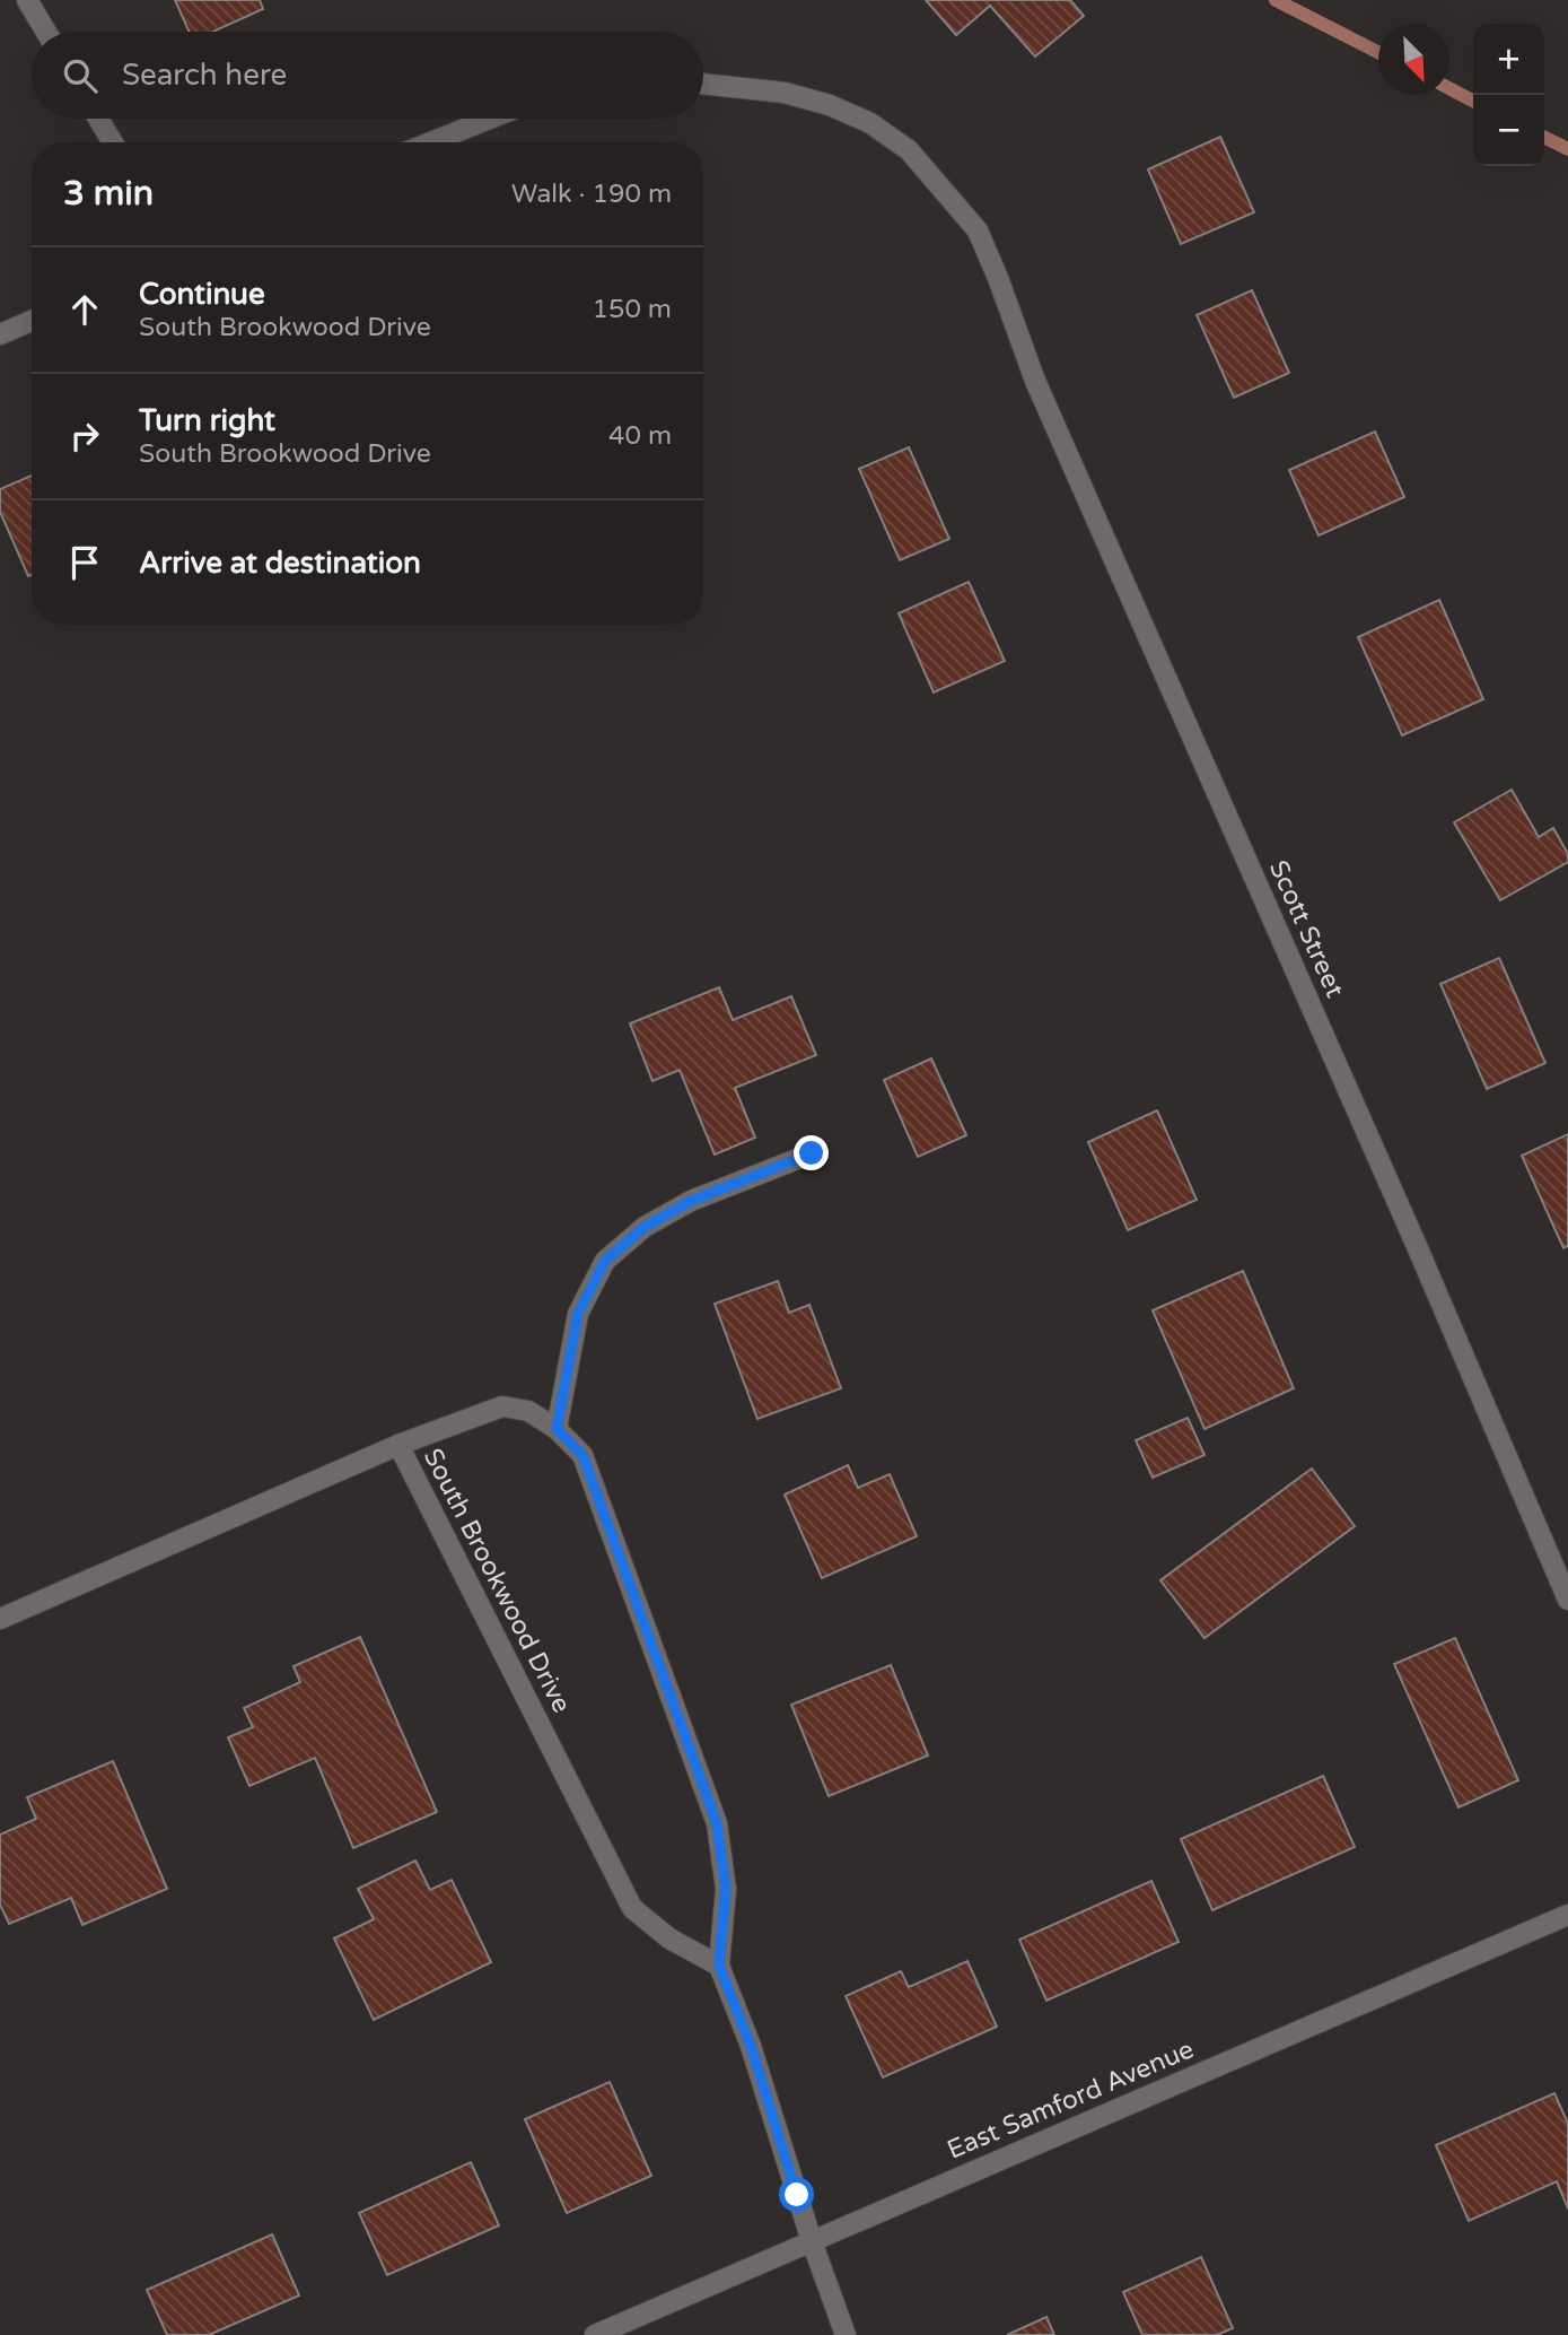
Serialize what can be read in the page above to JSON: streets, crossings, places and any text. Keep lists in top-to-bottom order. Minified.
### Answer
{"streets":{"street":["Scott Street","South Brookwood Drive","East Samford Avenue"]},"north":"bottom right","page":{"map_buttons":["+","−"],"search":"Search here","heading":["3 min","Walk · 190 m"],"list":[["Continue","South Brookwood Drive","150 m"],["Turn right","South Brookwood Drive","40 m"],"Arrive at destination"]}}
